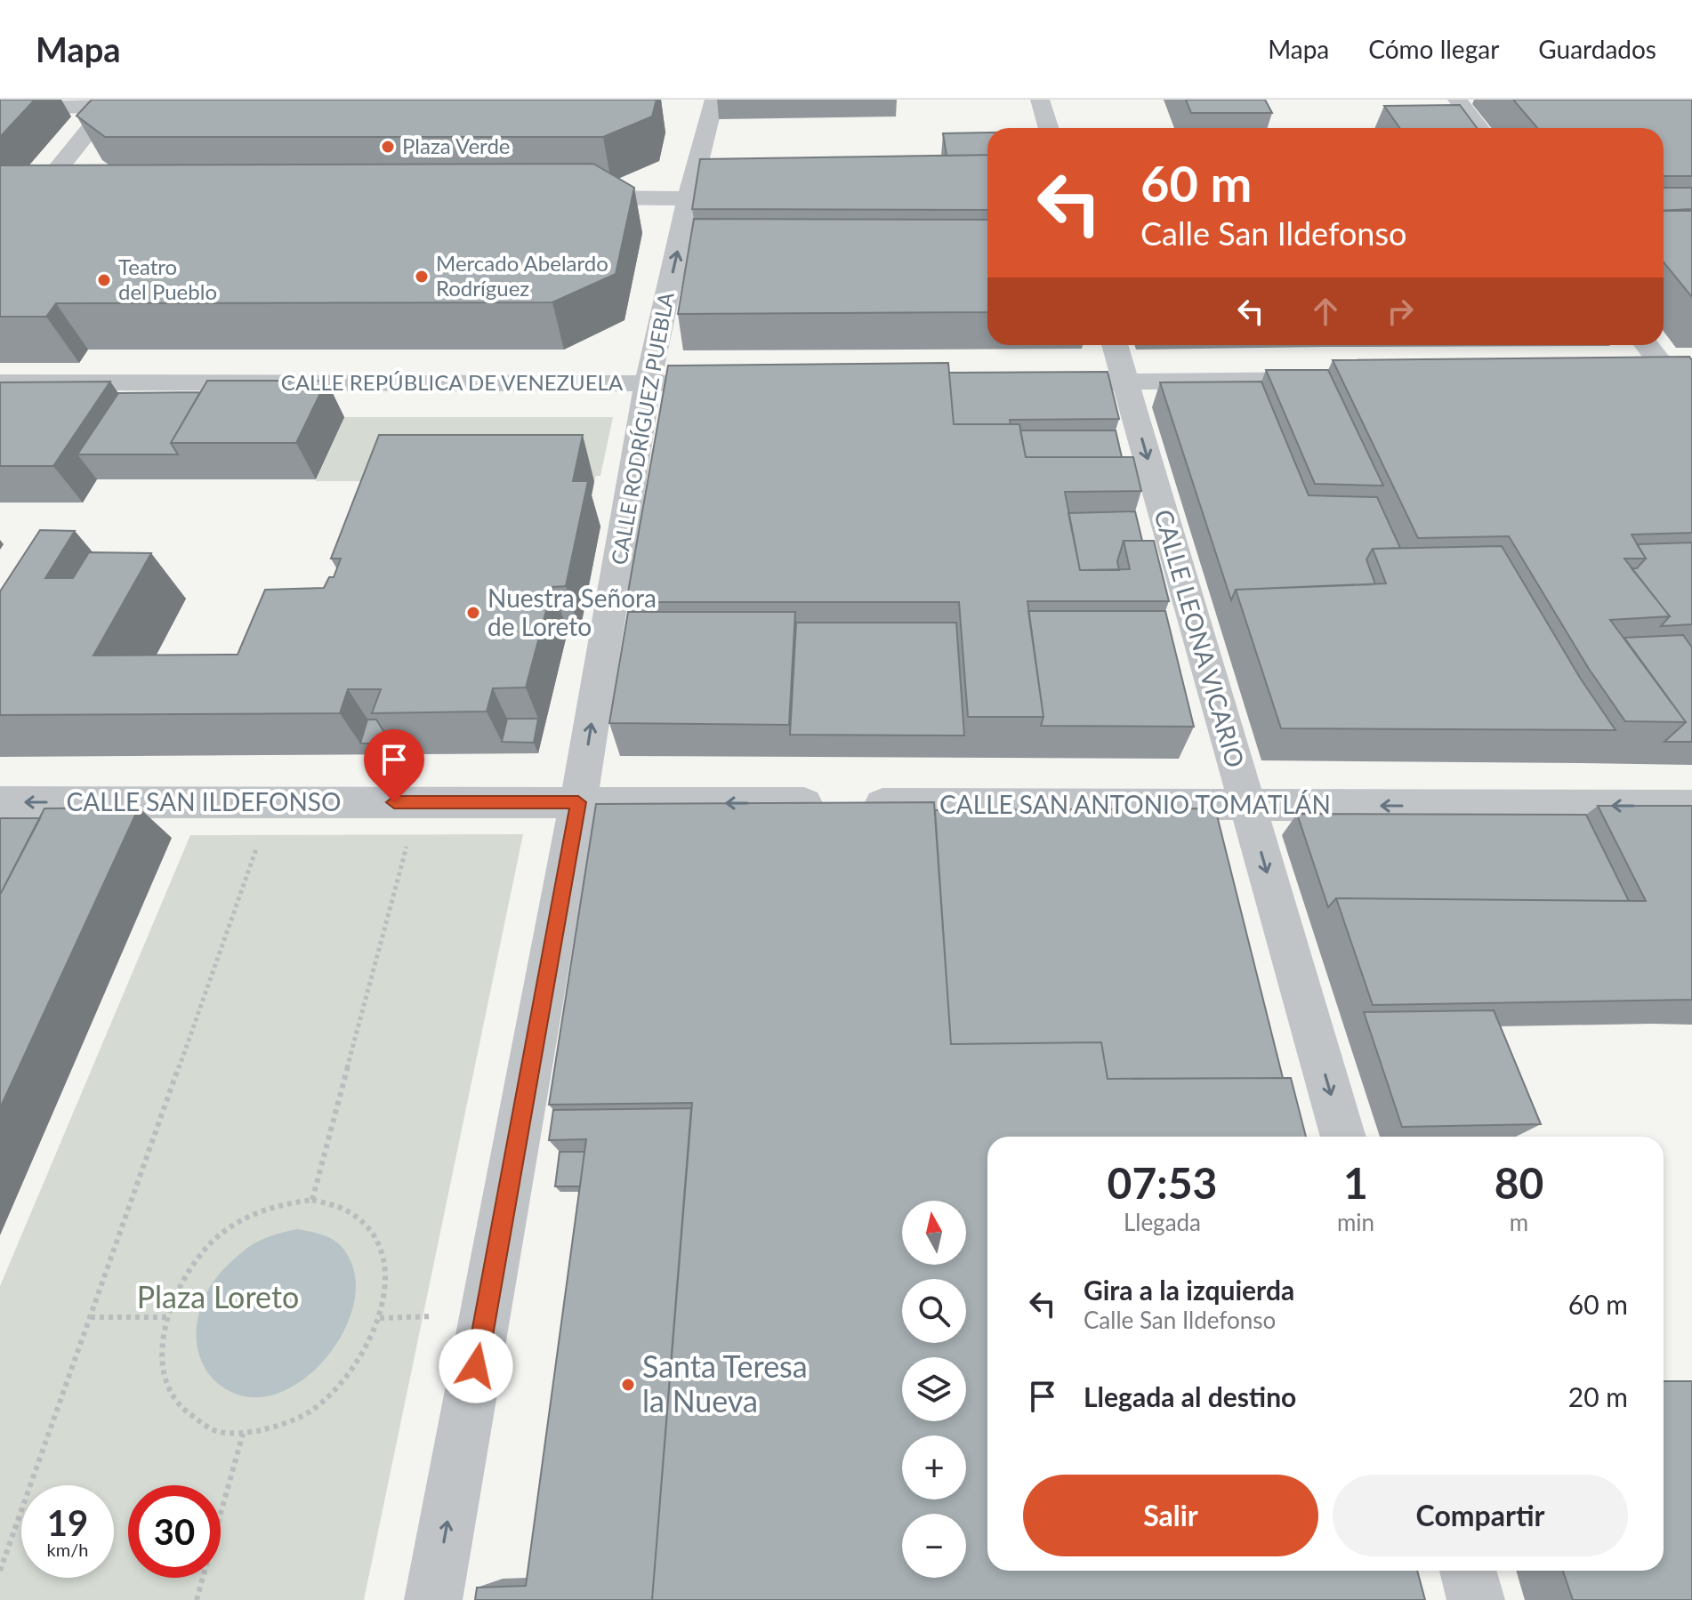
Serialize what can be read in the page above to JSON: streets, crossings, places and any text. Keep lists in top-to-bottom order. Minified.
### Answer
{"streets":{"street":["CALLE REPÚBLICA DE VENEZUELA","CALLE RODRÍGUEZ PUEBLA","CALLE LEONA VICARIO","CALLE SAN ILDEFONSO","CALLE SAN ANTONIO TOMATLÁN"]},"crossings":[["CALLE REPÚBLICA DE VENEZUELA","CALLE RODRÍGUEZ PUEBLA"],["CALLE RODRÍGUEZ PUEBLA","CALLE SAN ILDEFONSO"],["CALLE RODRÍGUEZ PUEBLA","CALLE SAN ANTONIO TOMATLÁN"],["CALLE LEONA VICARIO","CALLE SAN ANTONIO TOMATLÁN"],["CALLE SAN ILDEFONSO","CALLE SAN ANTONIO TOMATLÁN"]],"one_way":["CALLE RODRÍGUEZ PUEBLA","CALLE LEONA VICARIO","CALLE SAN ILDEFONSO","CALLE SAN ANTONIO TOMATLÁN"],"parks":["Plaza Loreto"],"places":["Plaza Verde","Mercado Abelardo Rodríguez","Teatro del Pueblo","Nuestra Señora de Loreto","Santa Teresa la Nueva"],"north":"top","page":{"header":"Mapa","nav":["Mapa","Cómo llegar","Guardados"],"turn":["60 m","Calle San Ildefonso"],"eta":["07:53","Llegada","1","min","80","m"],"map_buttons":["+","−"],"list":[{"name":"Gira a la izquierda","note":"Calle San Ildefonso","value":"60 m"},{"name":"Llegada al destino","value":"20 m"}],"buttons":["Salir","Compartir"],"speed":"19 km/h","limit":"30"}}
